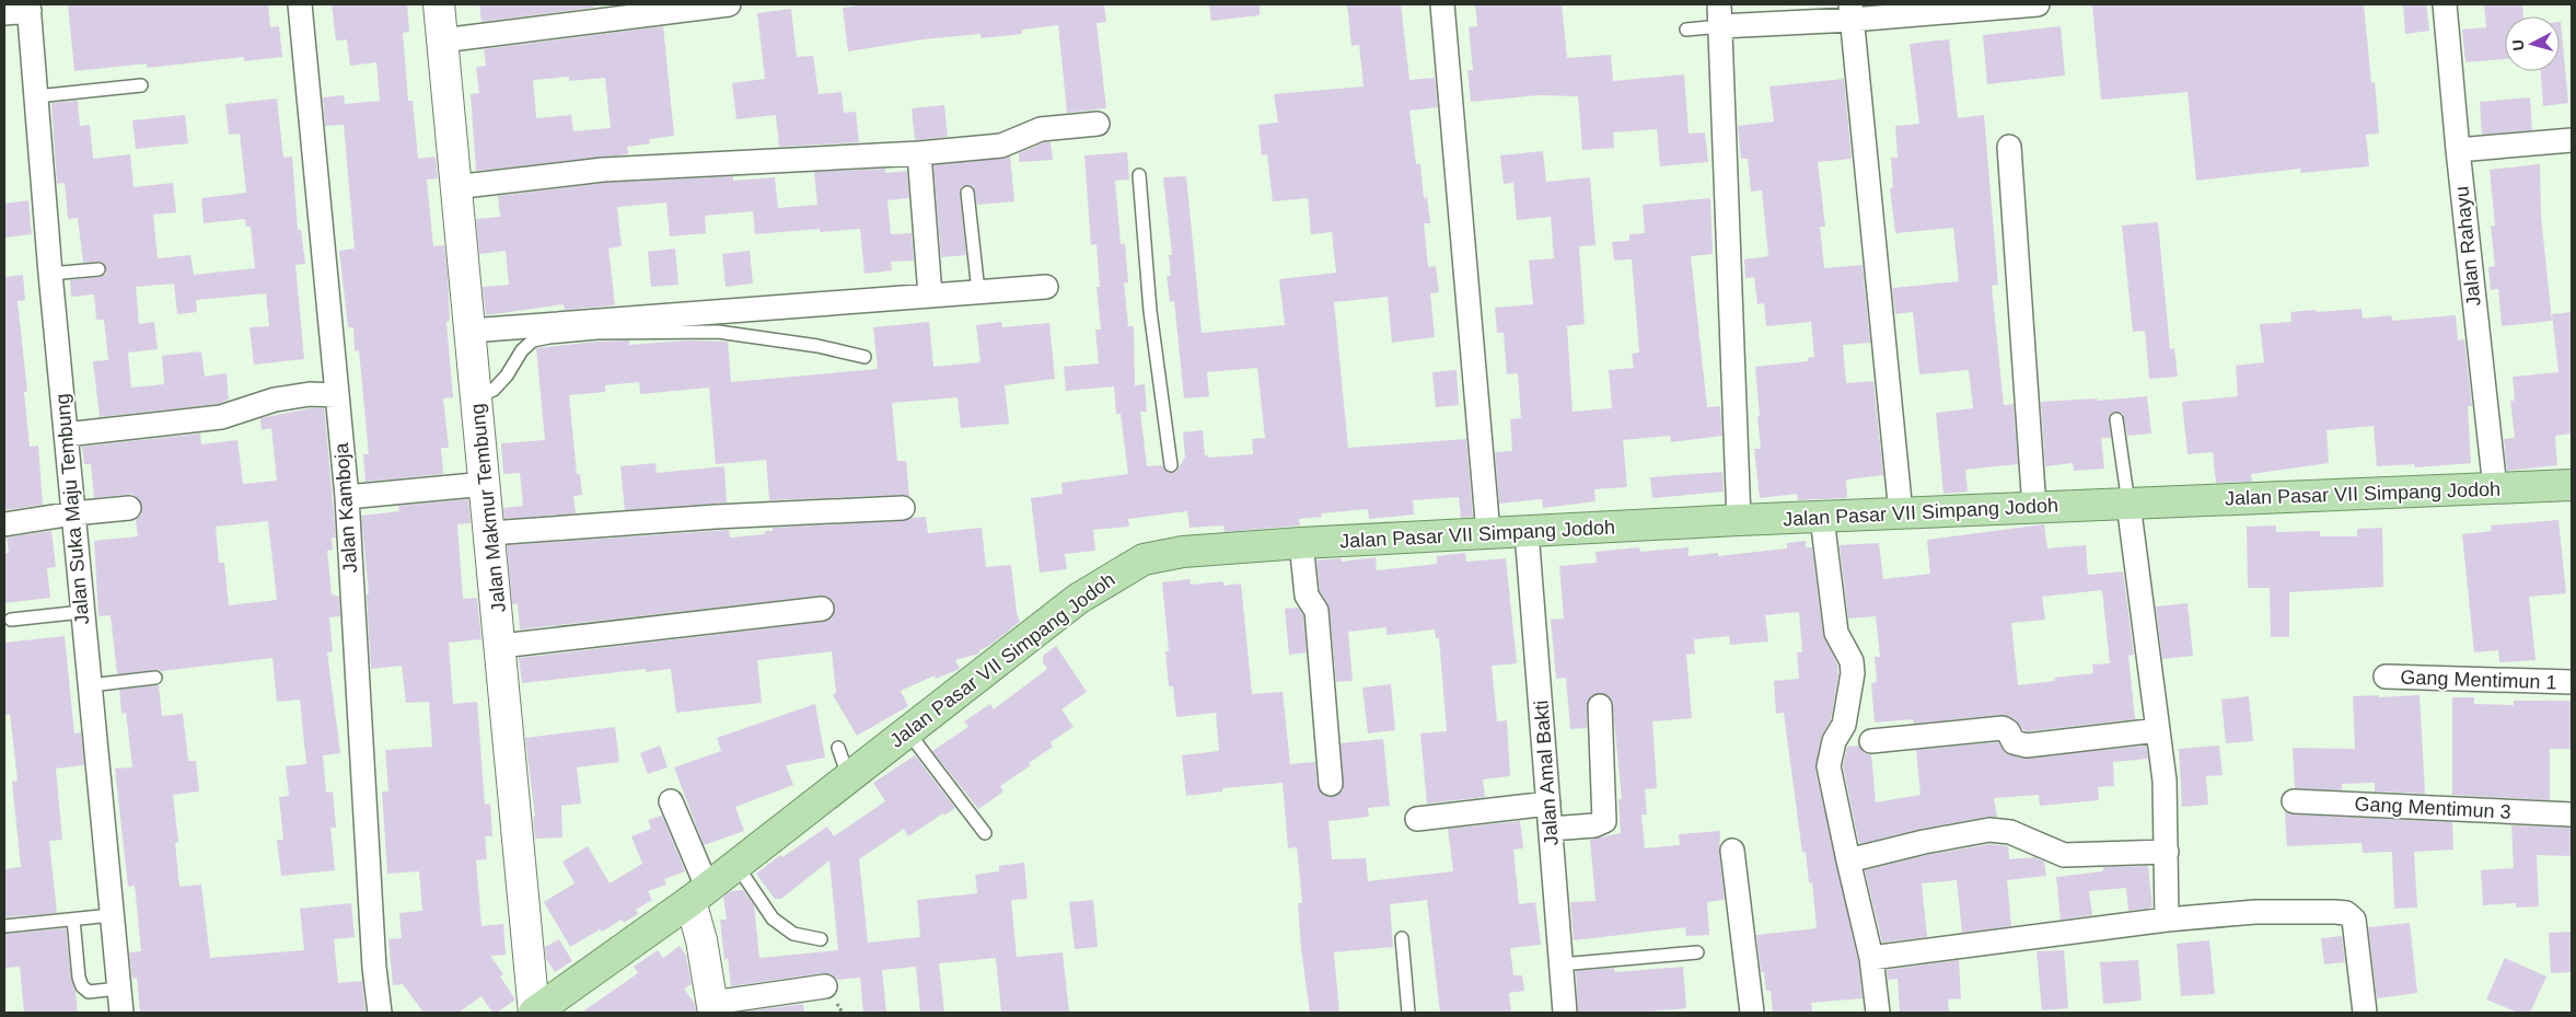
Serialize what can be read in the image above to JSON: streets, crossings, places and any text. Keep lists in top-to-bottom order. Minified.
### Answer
{"streets":{"main road":["Jalan Pasar VII Simpang Jodoh"],"street":["Jalan Rahayu","Jalan Kamboja","Jalan Makmur Tembung","Jalan Suka Maju Tembung","Gang Mentimun 1","Jalan Amal Bakti","Gang Mentimun 3"]},"crossings":[["Jalan Rahayu","Jalan Pasar VII Simpang Jodoh"],["Jalan Pasar VII Simpang Jodoh","Jalan Makmur Tembung"],["Jalan Pasar VII Simpang Jodoh","Jalan Amal Bakti"]],"north":"left"}
